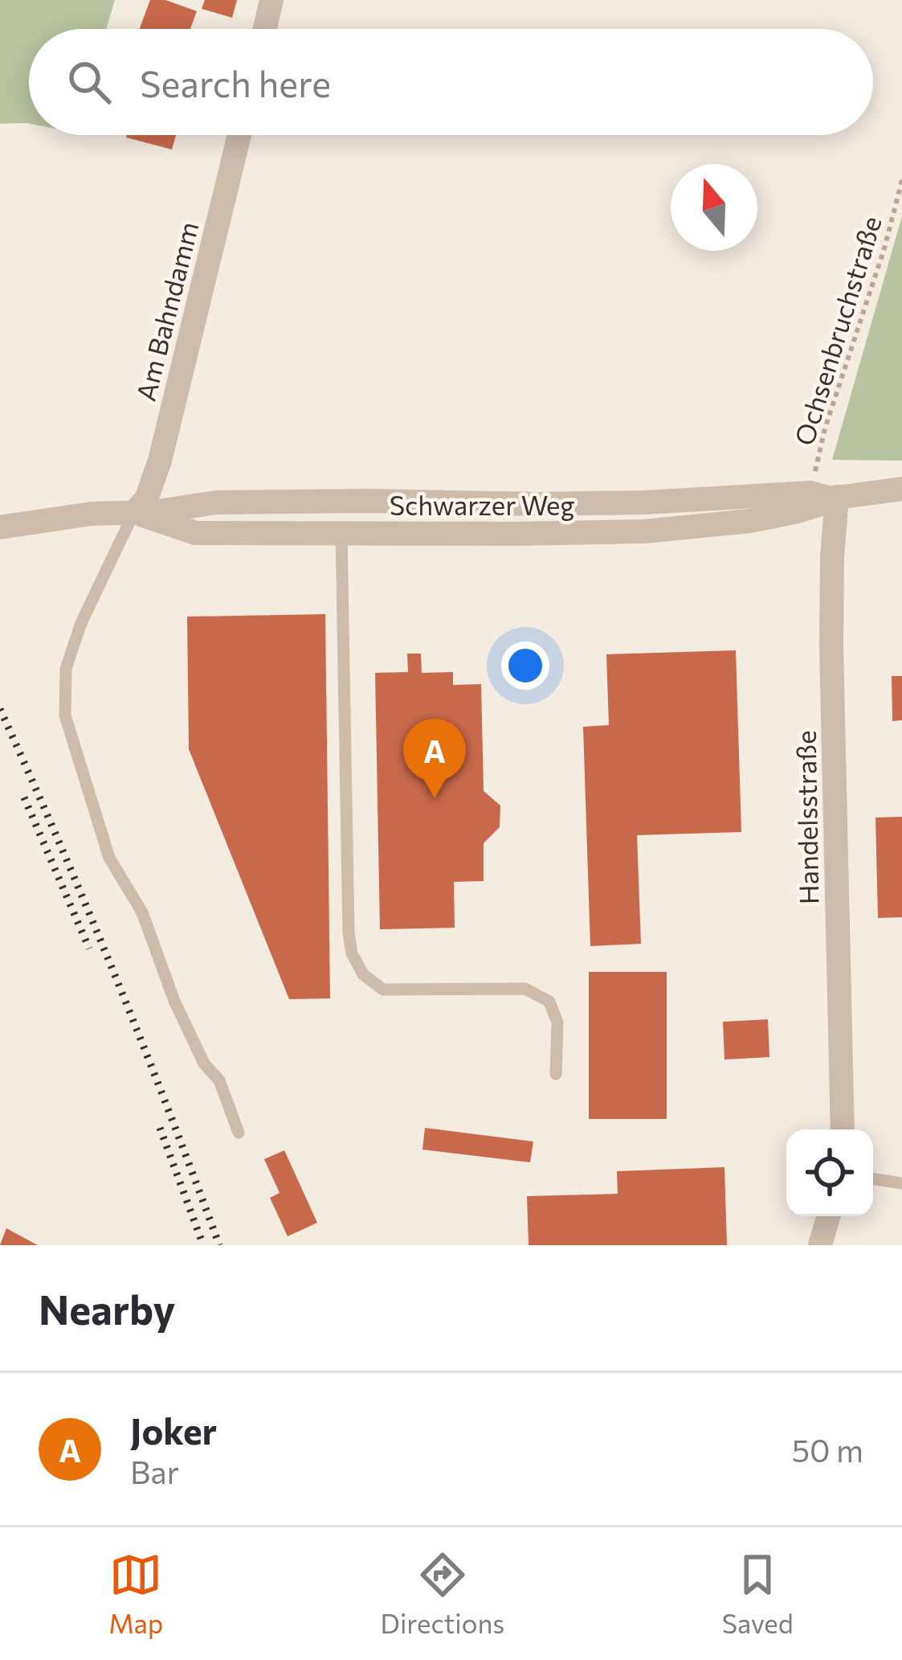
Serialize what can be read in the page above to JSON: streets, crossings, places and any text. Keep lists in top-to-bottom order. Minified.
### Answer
{"streets":{"street":["Am Bahndamm","Schwarzer Weg","Handelsstraße"],"path":["Ochsenbruchstraße"]},"crossings":[["Am Bahndamm","Schwarzer Weg"],["Ochsenbruchstraße","Schwarzer Weg"],["Ochsenbruchstraße","Handelsstraße"],["Schwarzer Weg","Handelsstraße"]],"north":"top","page":{"search":"Search here","pins":"A","heading":"Nearby","list":[{"mark":"A","name":"Joker","note":"Bar","value":"50 m"}],"nav":["Map","Directions","Saved"]}}
